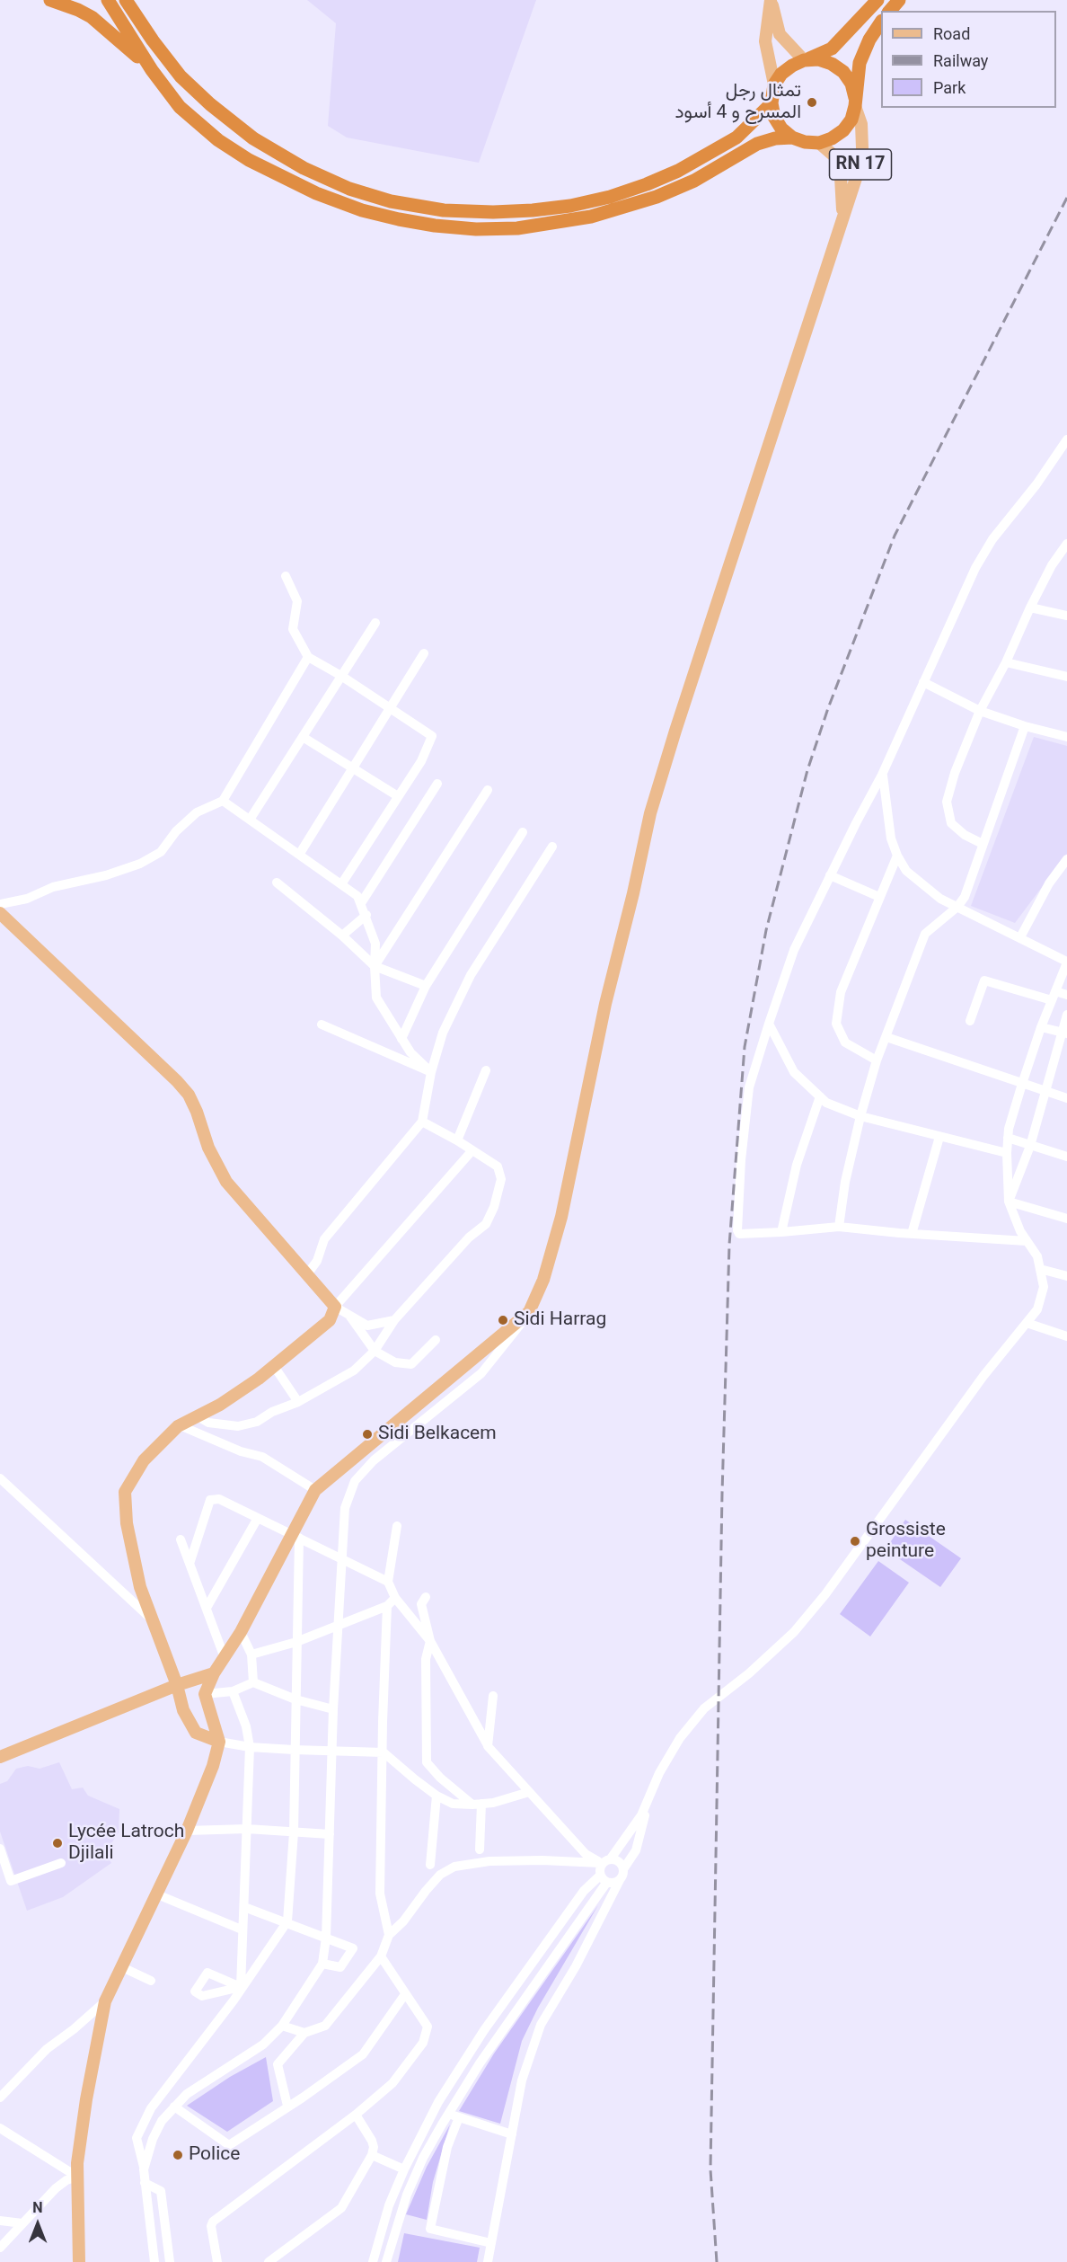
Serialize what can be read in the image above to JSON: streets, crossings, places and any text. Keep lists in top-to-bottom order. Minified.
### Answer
{"streets":{"main road":["RN 17"]},"places":["تمثال رجل المسرح و 4 أسود","Sidi Harrag","Sidi Belkacem","Grossiste peinture","Lycée Latroch Djilali","Police"],"legend":["Road","Railway","Park"],"north":"top"}
